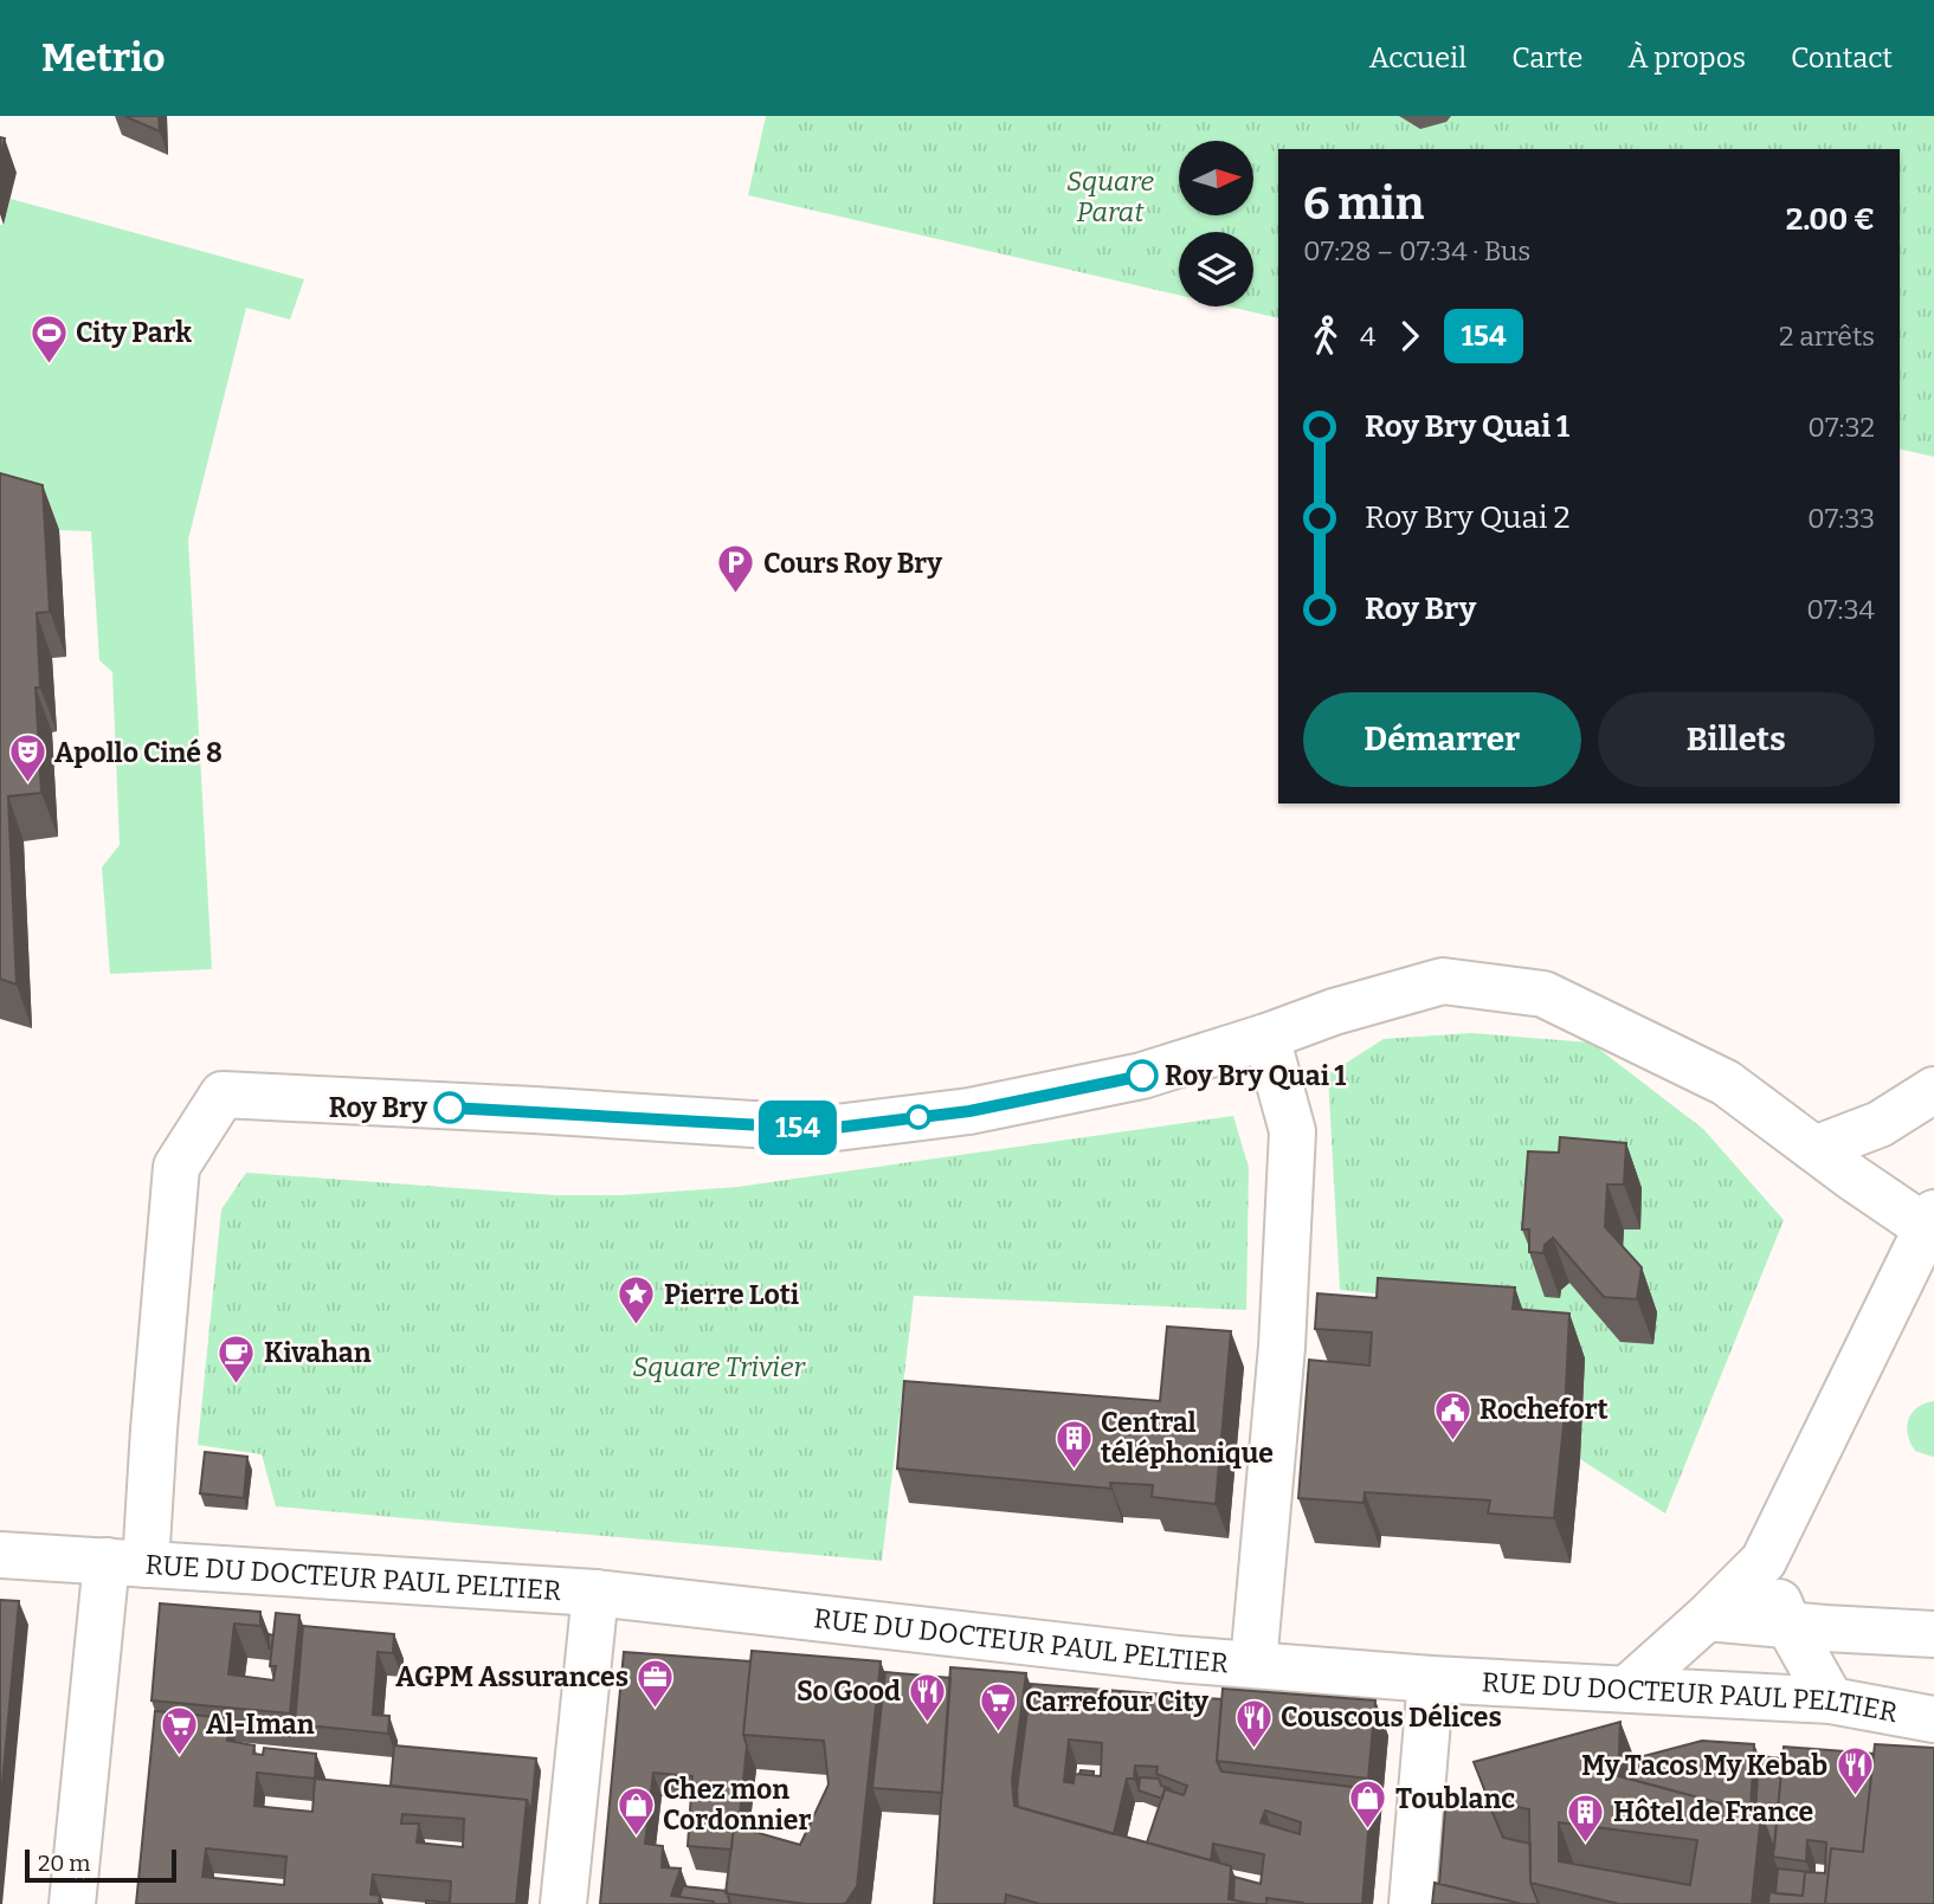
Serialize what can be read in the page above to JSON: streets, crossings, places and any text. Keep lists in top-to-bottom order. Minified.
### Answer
{"streets":{"street":["RUE DU DOCTEUR PAUL PELTIER"]},"parks":["Square Parat","Square Trivier"],"places":{"sports":["City Park"],"parking":["Cours Roy Bry"],"theatre":["Apollo Ciné 8"],"other":["Roy Bry Quai 1","Roy Bry"],"place":["Pierre Loti"],"cafe":["Kivahan"],"public building":["Rochefort"],"building":["Central téléphonique","Hôtel de France"],"office":["AGPM Assurances"],"restaurant":["So Good","Couscous Délices","My Tacos My Kebab"],"supermarket":["Carrefour City","Al-Iman"],"shop":["Toublanc","Chez mon Cordonnier"]},"lines":["bus line 154"],"scale_bar":"20 m","north":"right","page":{"header":"Metrio","nav":["Accueil","Carte","À propos","Contact"],"on_map":"154","heading":["6 min","07:28 – 07:34 · Bus","2.00 €"],"legs":["4","154","2 arrêts"],"list":[{"name":"Roy Bry Quai 1","value":"07:32"},{"name":"Roy Bry Quai 2","value":"07:33"},{"name":"Roy Bry","value":"07:34"}],"buttons":["Démarrer","Billets"],"scale":"20 m"}}
